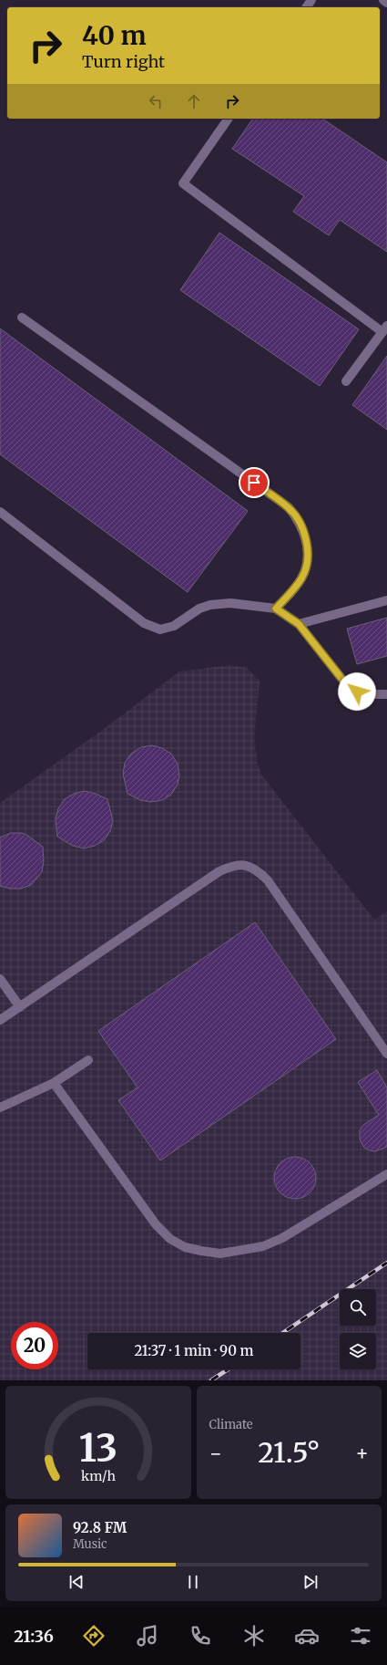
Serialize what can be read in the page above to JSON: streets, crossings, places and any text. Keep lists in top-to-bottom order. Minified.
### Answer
{"page":{"turn":["40 m","Turn right"],"limit":"20","trip":"21:37 · 1 min · 90 m","tile":"Climate","heat":["−","21.5°","+"],"song":["92.8 FM","Music"],"tabs":"21:36","gauge":["13","km/h"]}}
